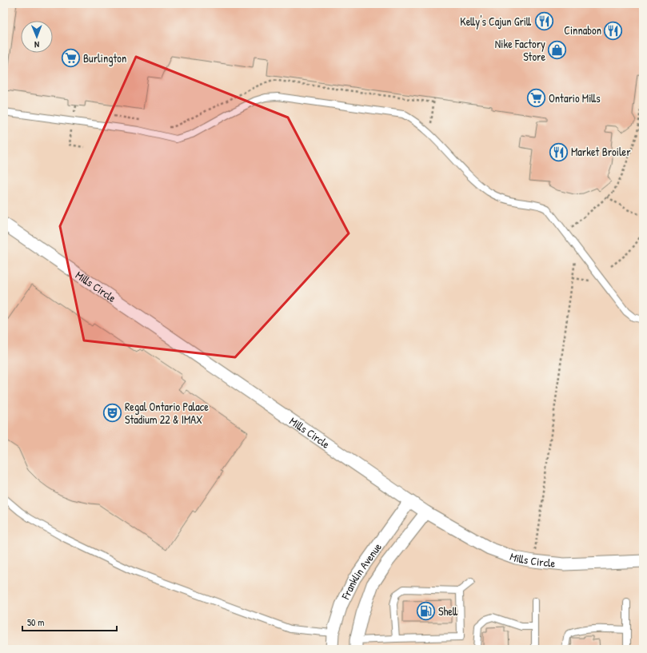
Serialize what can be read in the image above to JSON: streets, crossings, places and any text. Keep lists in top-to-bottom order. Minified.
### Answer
{"streets":{"street":["Mills Circle","Franklin Avenue"]},"crossings":[["Mills Circle","Franklin Avenue"]],"places":{"restaurant":["Kelly's Cajun Grill","Cinnabon","Market Broiler"],"shop":["Nike Factory Store"],"supermarket":["Burlington","Ontario Mills"],"theatre":["Regal Ontario Palace Stadium 22 & IMAX"],"fuel station":["Shell"]},"scale_bar":"50 m","north":"bottom"}
